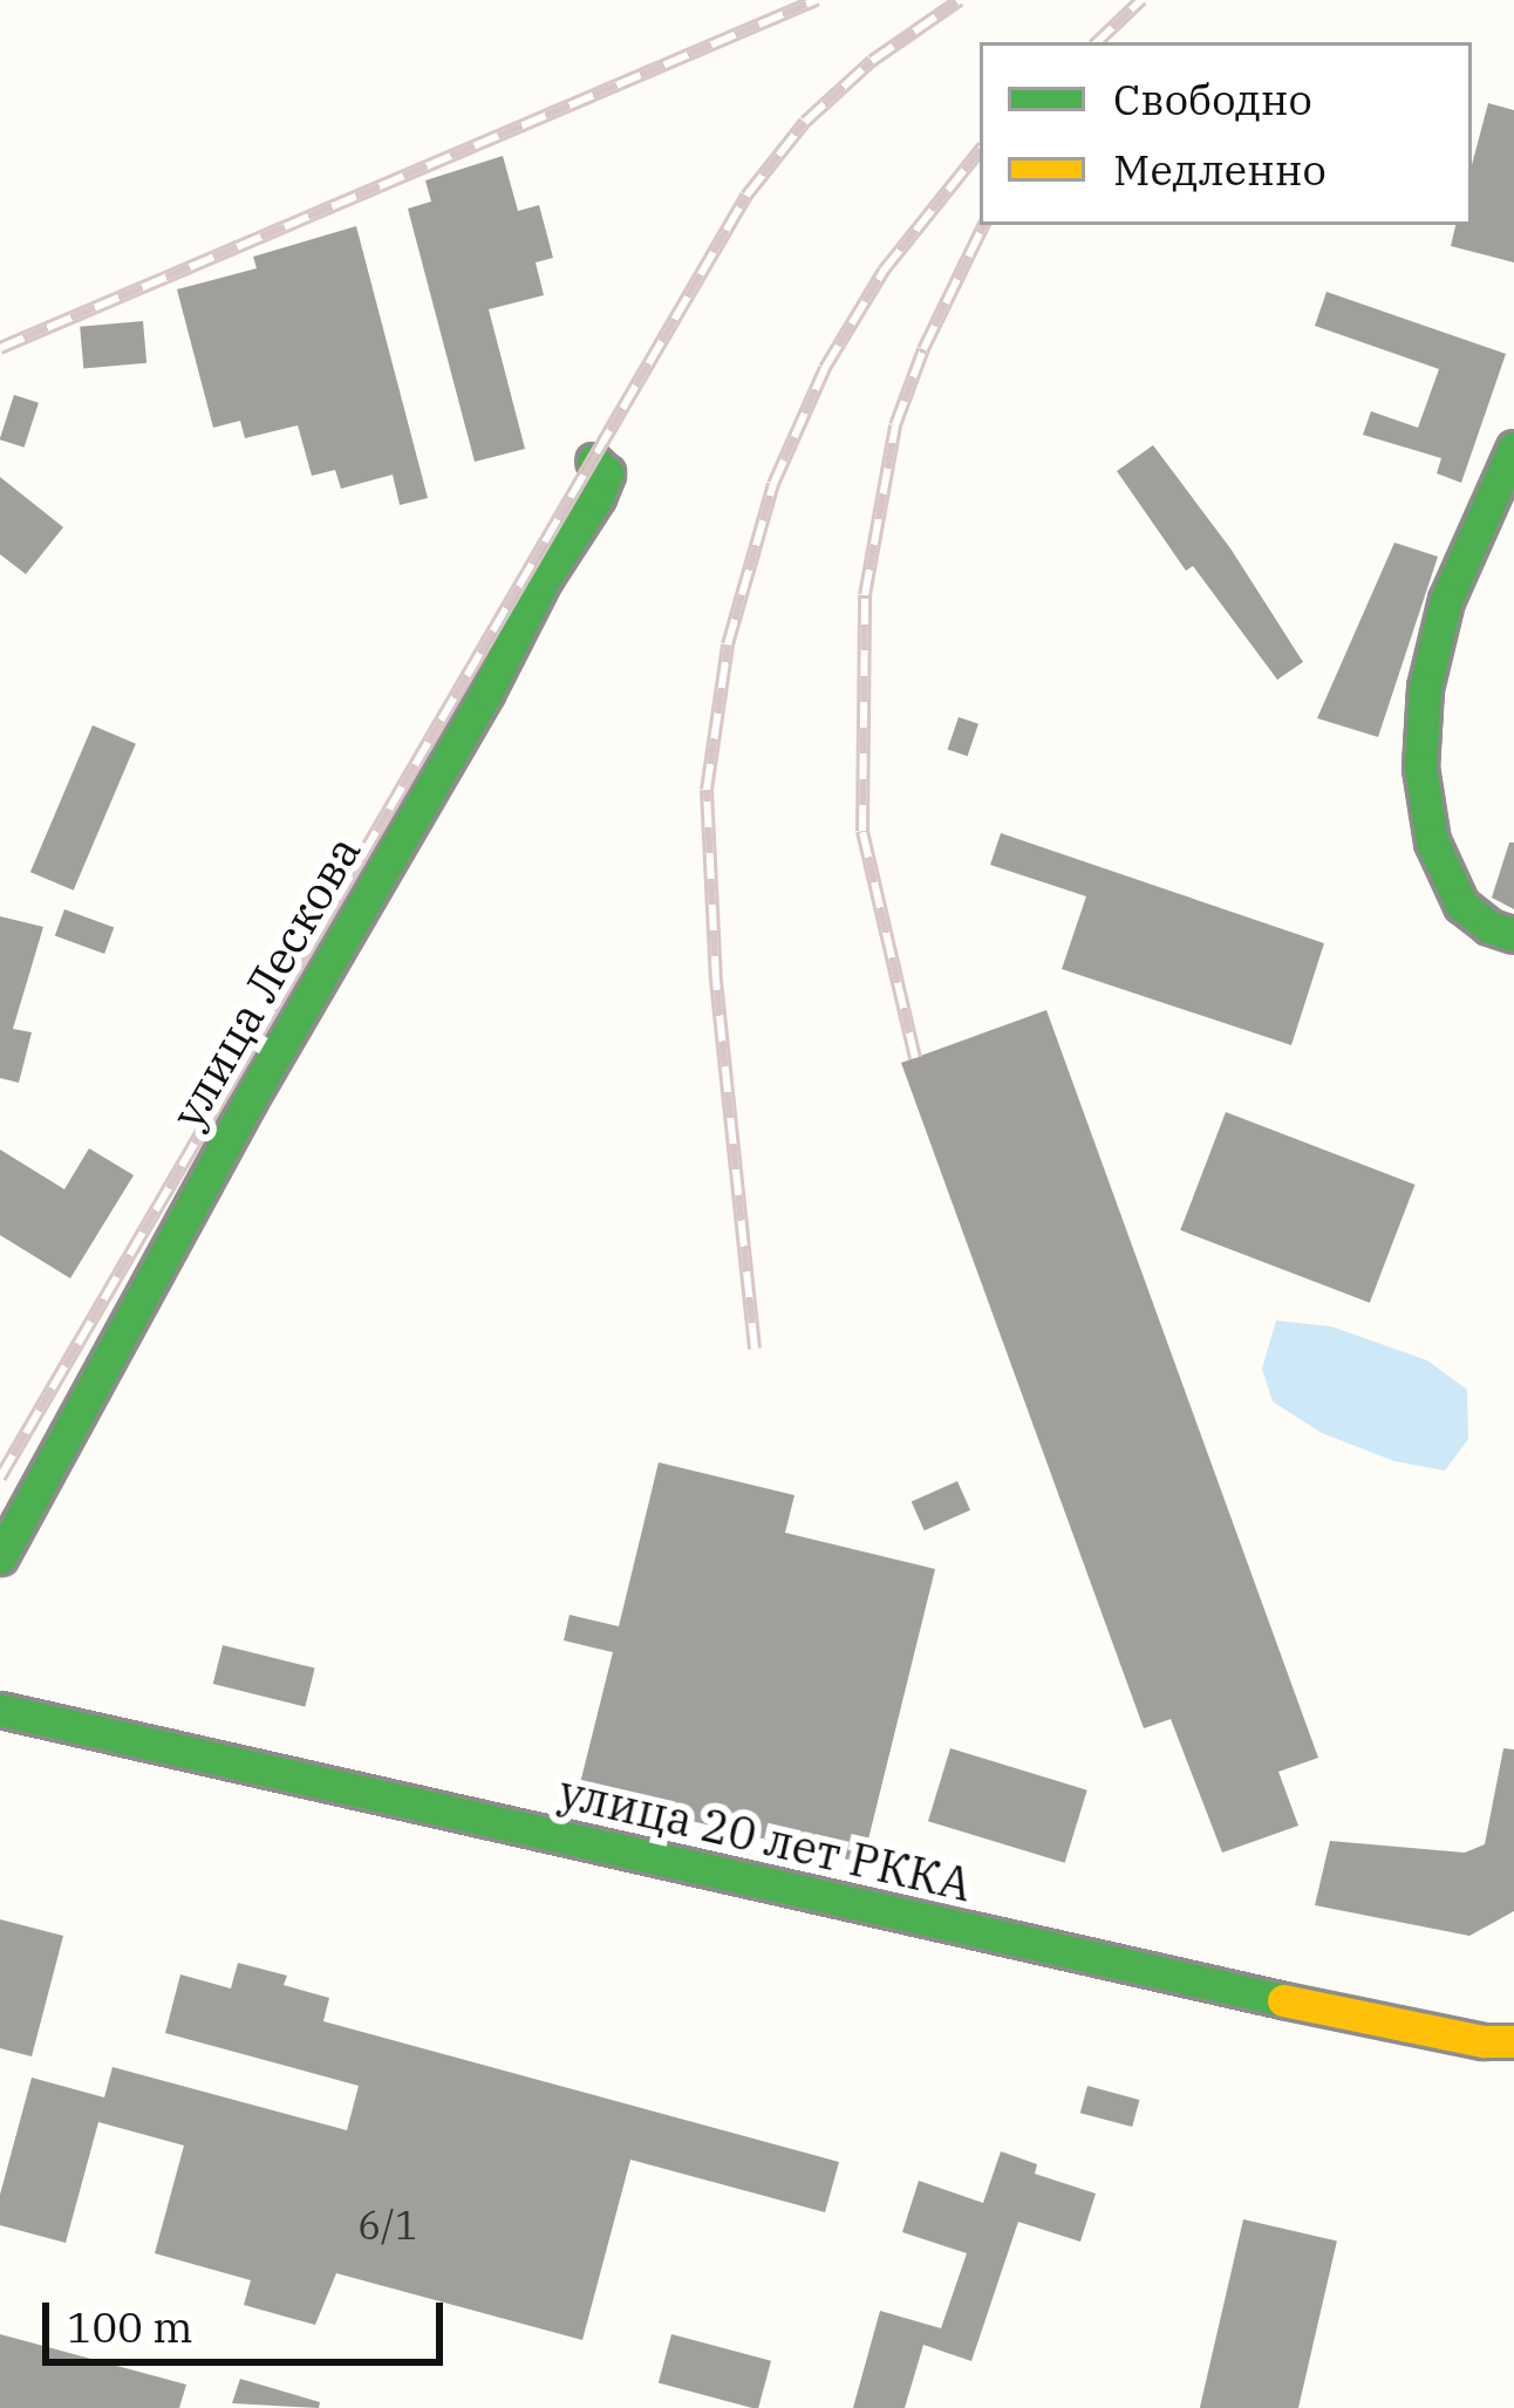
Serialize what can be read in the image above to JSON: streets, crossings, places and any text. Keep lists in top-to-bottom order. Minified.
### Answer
{"streets":{"street":["улица Лескова","улица 20 лет РККА"]},"house_numbers":["6/1"],"legend":["Свободно","Медленно"],"scale_bar":"100 m"}
